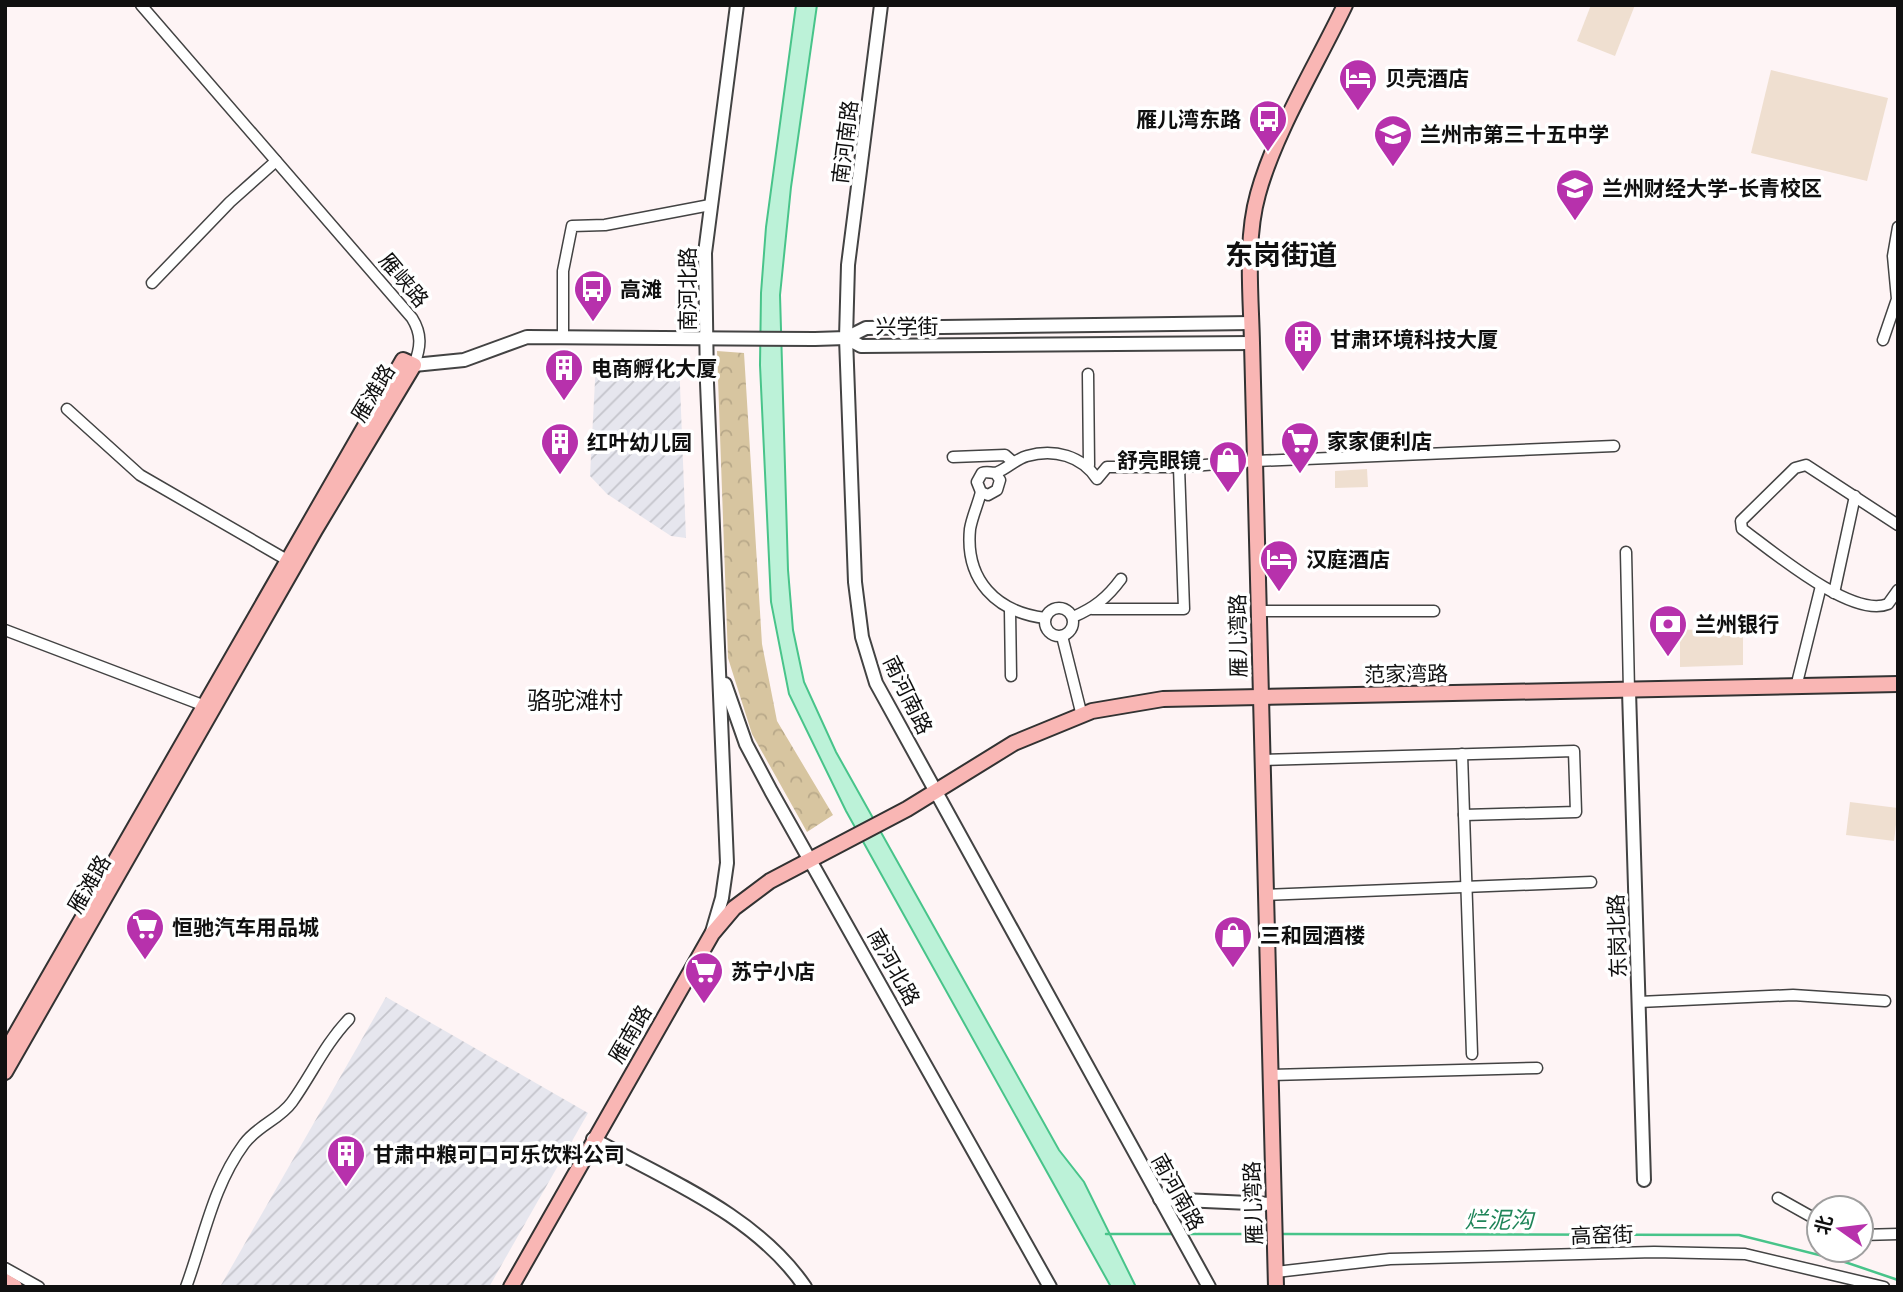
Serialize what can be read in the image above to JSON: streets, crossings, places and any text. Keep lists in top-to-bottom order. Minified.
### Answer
{"streets":{"main road":["雁滩路","雁儿湾路","范家湾路","雁南路"],"street":["南河南路","雁峡路","南河北路","兴学街","东岗北路","高窑街"]},"crossings":[["南河南路","兴学街"],["南河南路","范家湾路"],["雁峡路","雁滩路"],["南河北路","雁南路"],["兴学街","雁儿湾路"],["雁儿湾路","范家湾路"],["雁儿湾路","高窑街"],["范家湾路","东岗北路"],["范家湾路","雁南路"]],"districts":["东岗街道","骆驼滩村"],"water":["烂泥沟"],"places":{"hotel":["贝壳酒店","汉庭酒店"],"bus stop":["雁儿湾东路","高滩"],"school or university":["兰州市第三十五中学","兰州财经大学-长青校区"],"building":["甘肃环境科技大厦","电商孵化大厦","红叶幼儿园","甘肃中粮可口可乐饮料公司"],"supermarket":["家家便利店","恒驰汽车用品城","苏宁小店"],"shop":["舒亮眼镜","三和园酒楼"],"bank":["兰州银行"]},"north":"left"}
